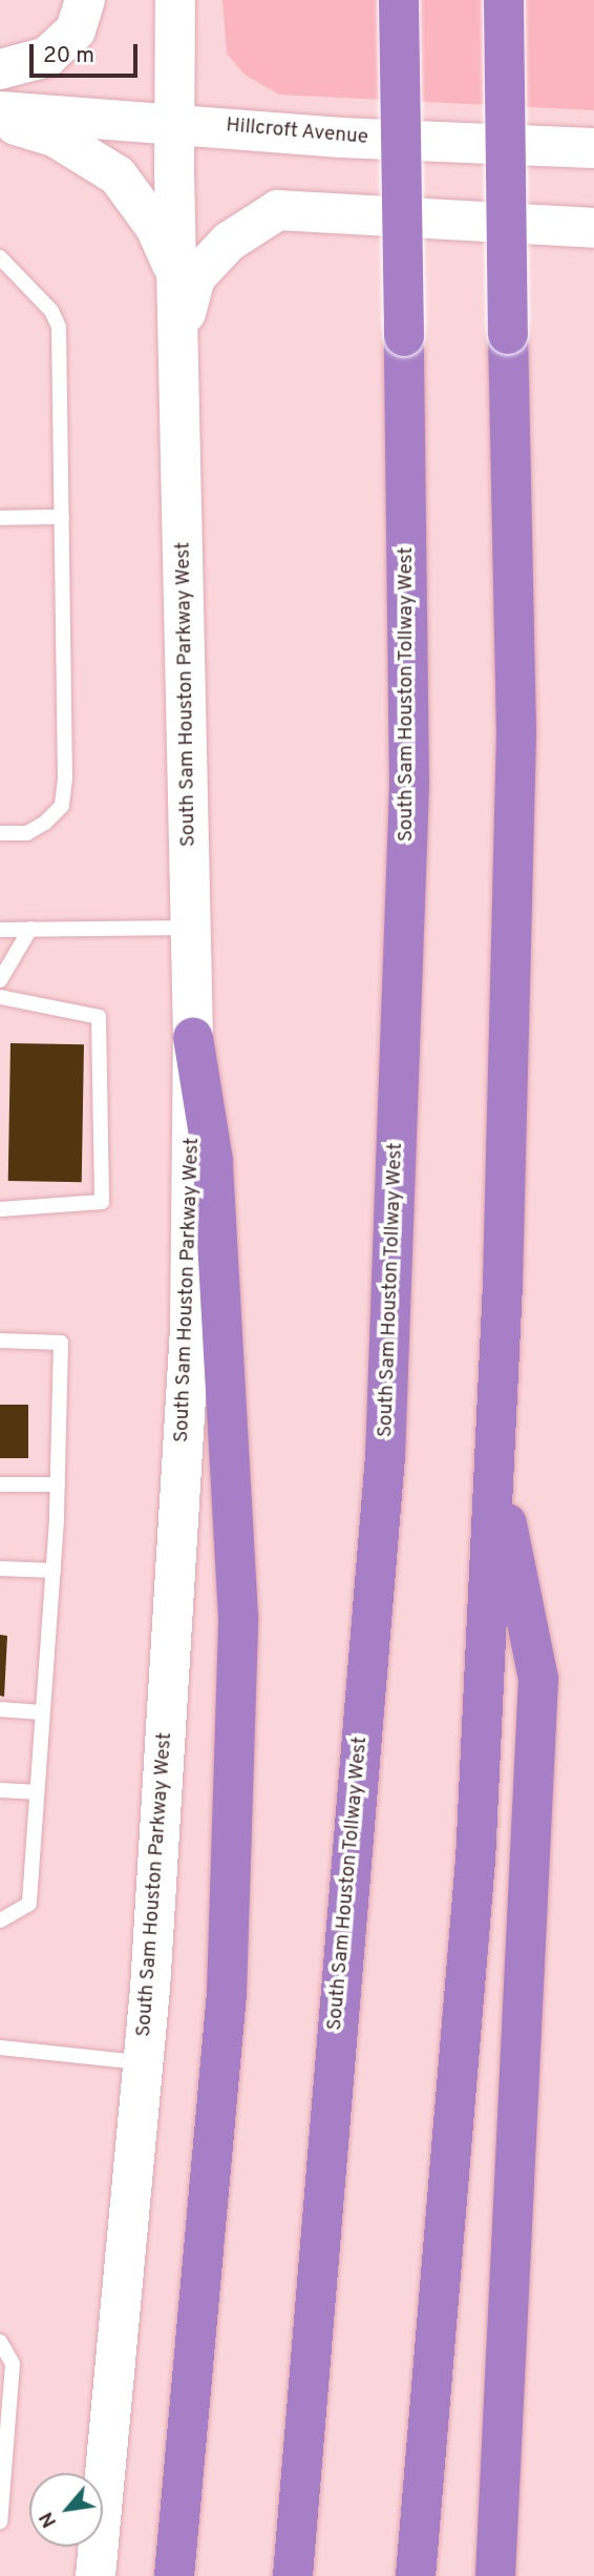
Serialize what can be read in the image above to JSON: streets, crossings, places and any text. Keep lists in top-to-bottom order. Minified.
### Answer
{"streets":{"highway":["South Sam Houston Tollway West"],"main road":["Hillcroft Avenue","South Sam Houston Parkway West"]},"crossings":[["Hillcroft Avenue","South Sam Houston Parkway West"]],"scale_bar":"20 m","north":"bottom left"}
